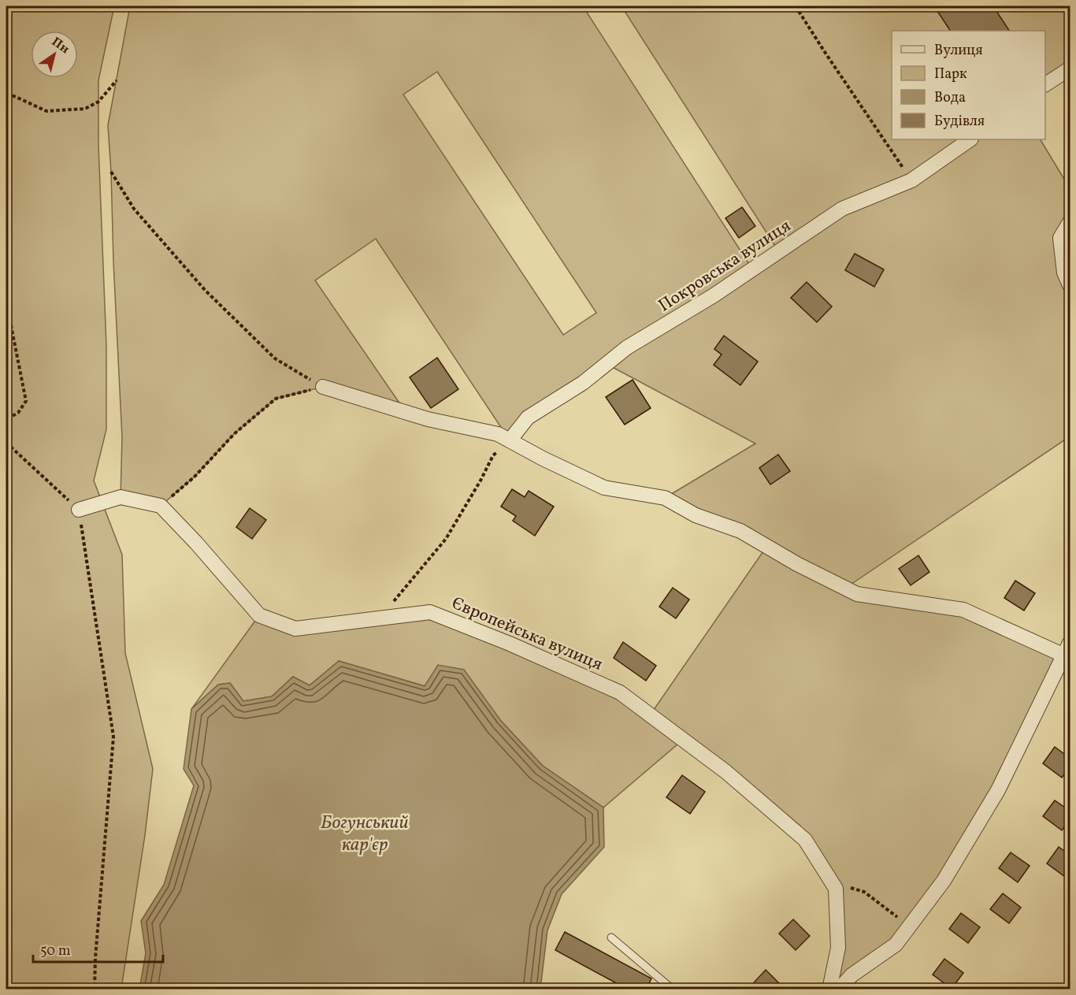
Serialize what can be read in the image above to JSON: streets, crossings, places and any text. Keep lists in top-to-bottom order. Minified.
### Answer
{"streets":{"street":["Покровська вулиця","Європейська вулиця"]},"water":["Богунський кар'єр"],"legend":["Вулиця","Парк","Вода","Будівля"],"scale_bar":"50 m","north":"top right"}
